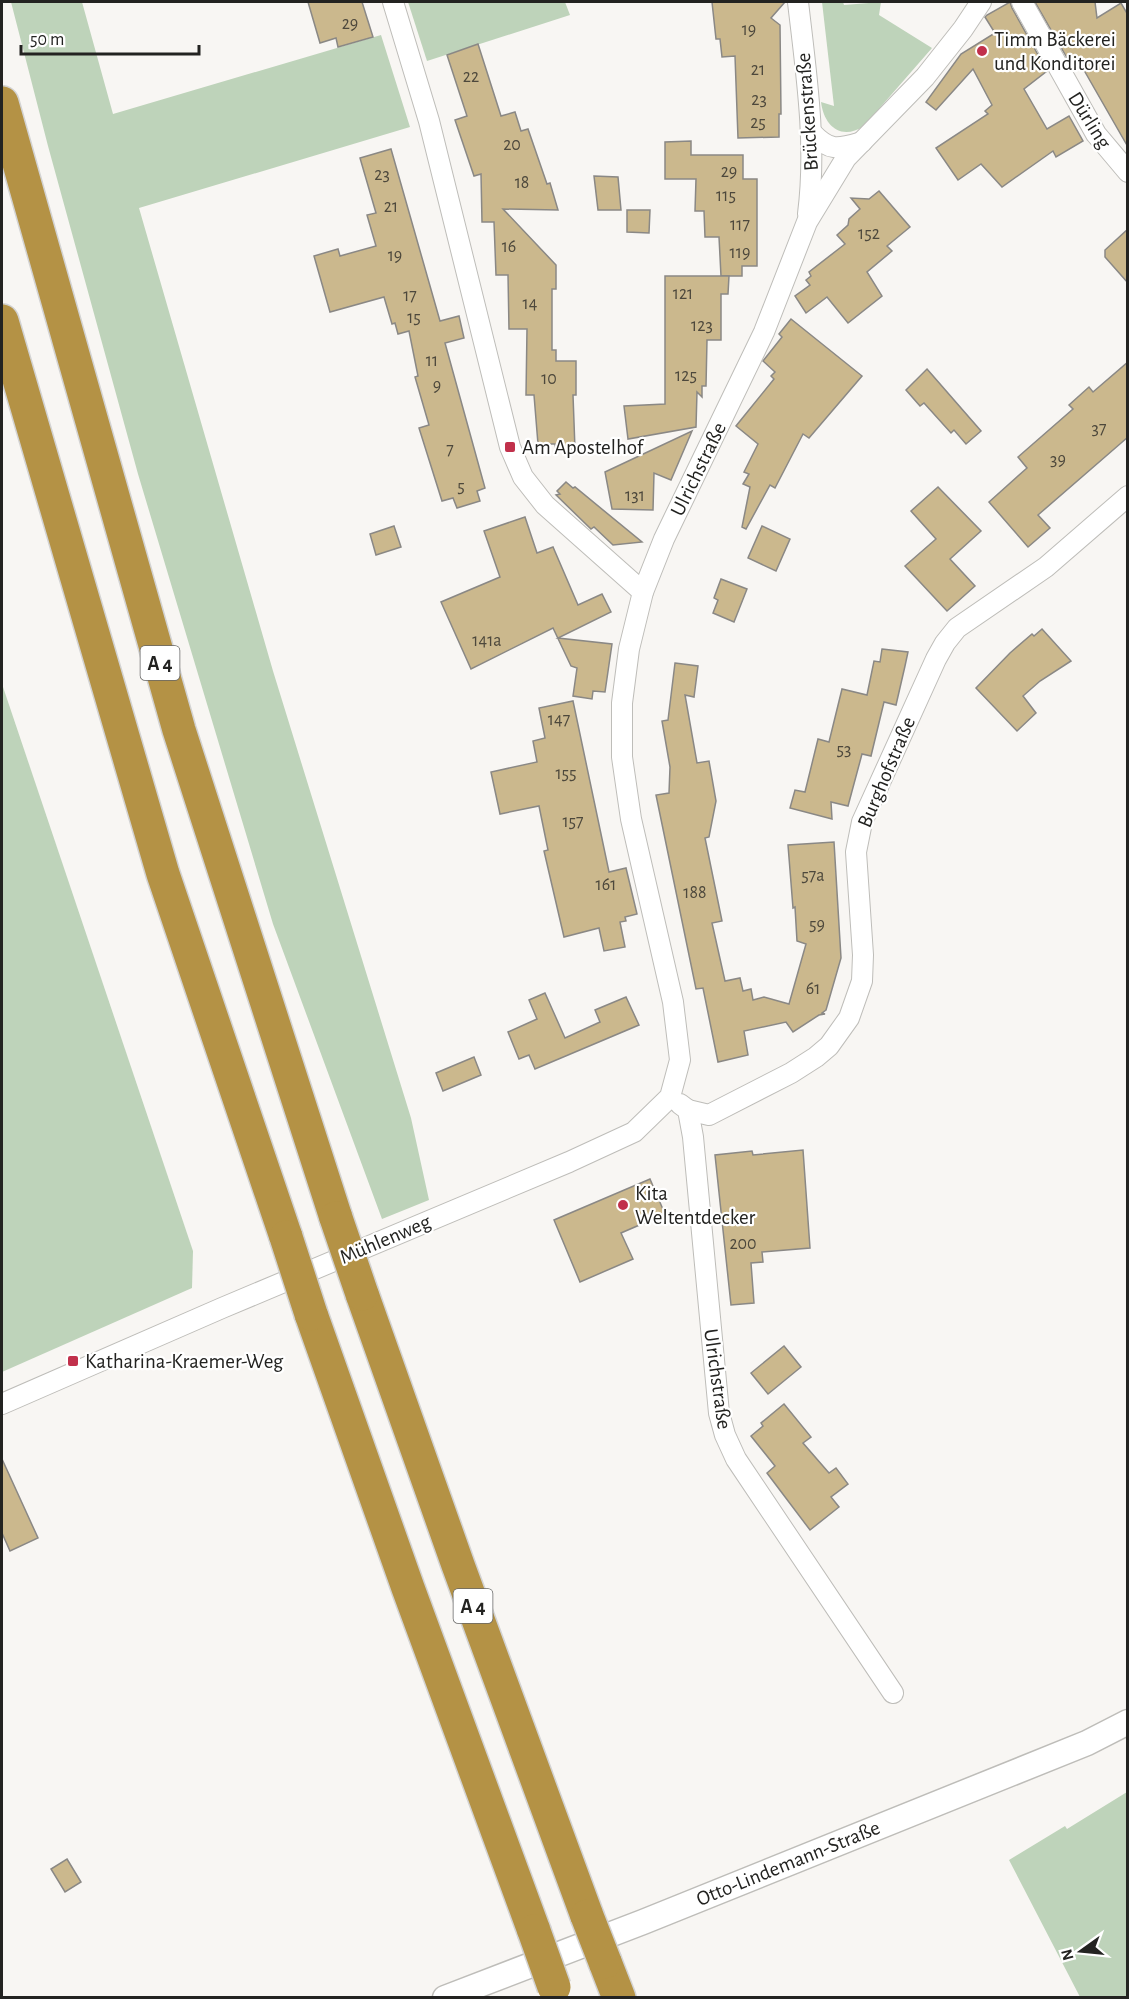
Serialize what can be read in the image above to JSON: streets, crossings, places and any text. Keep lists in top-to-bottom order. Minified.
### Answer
{"streets":{"highway":["A 4"],"street":["Brückenstraße","Dürling","Ulrichstraße","Burghofstraße","Mühlenweg","Otto-Lindemann-Straße"]},"crossings":[["Brückenstraße","Ulrichstraße"],["Ulrichstraße","Burghofstraße"],["Ulrichstraße","Mühlenweg"]],"places":{"other":["Timm Bäckerei und Konditorei","Kita Weltentdecker"],"transit":["Am Apostelhof","Katharina-Kraemer-Weg"]},"house_numbers":["29","19","21","22","23","25","20","29","23","18","115","21","117","152","16","119","19","121","17","14","15","123","11","125","10","9","37","7","39","5","131","141a","147","53","155","157","57a","161","188","59","61","200"],"scale_bar":"50 m","north":"left"}
